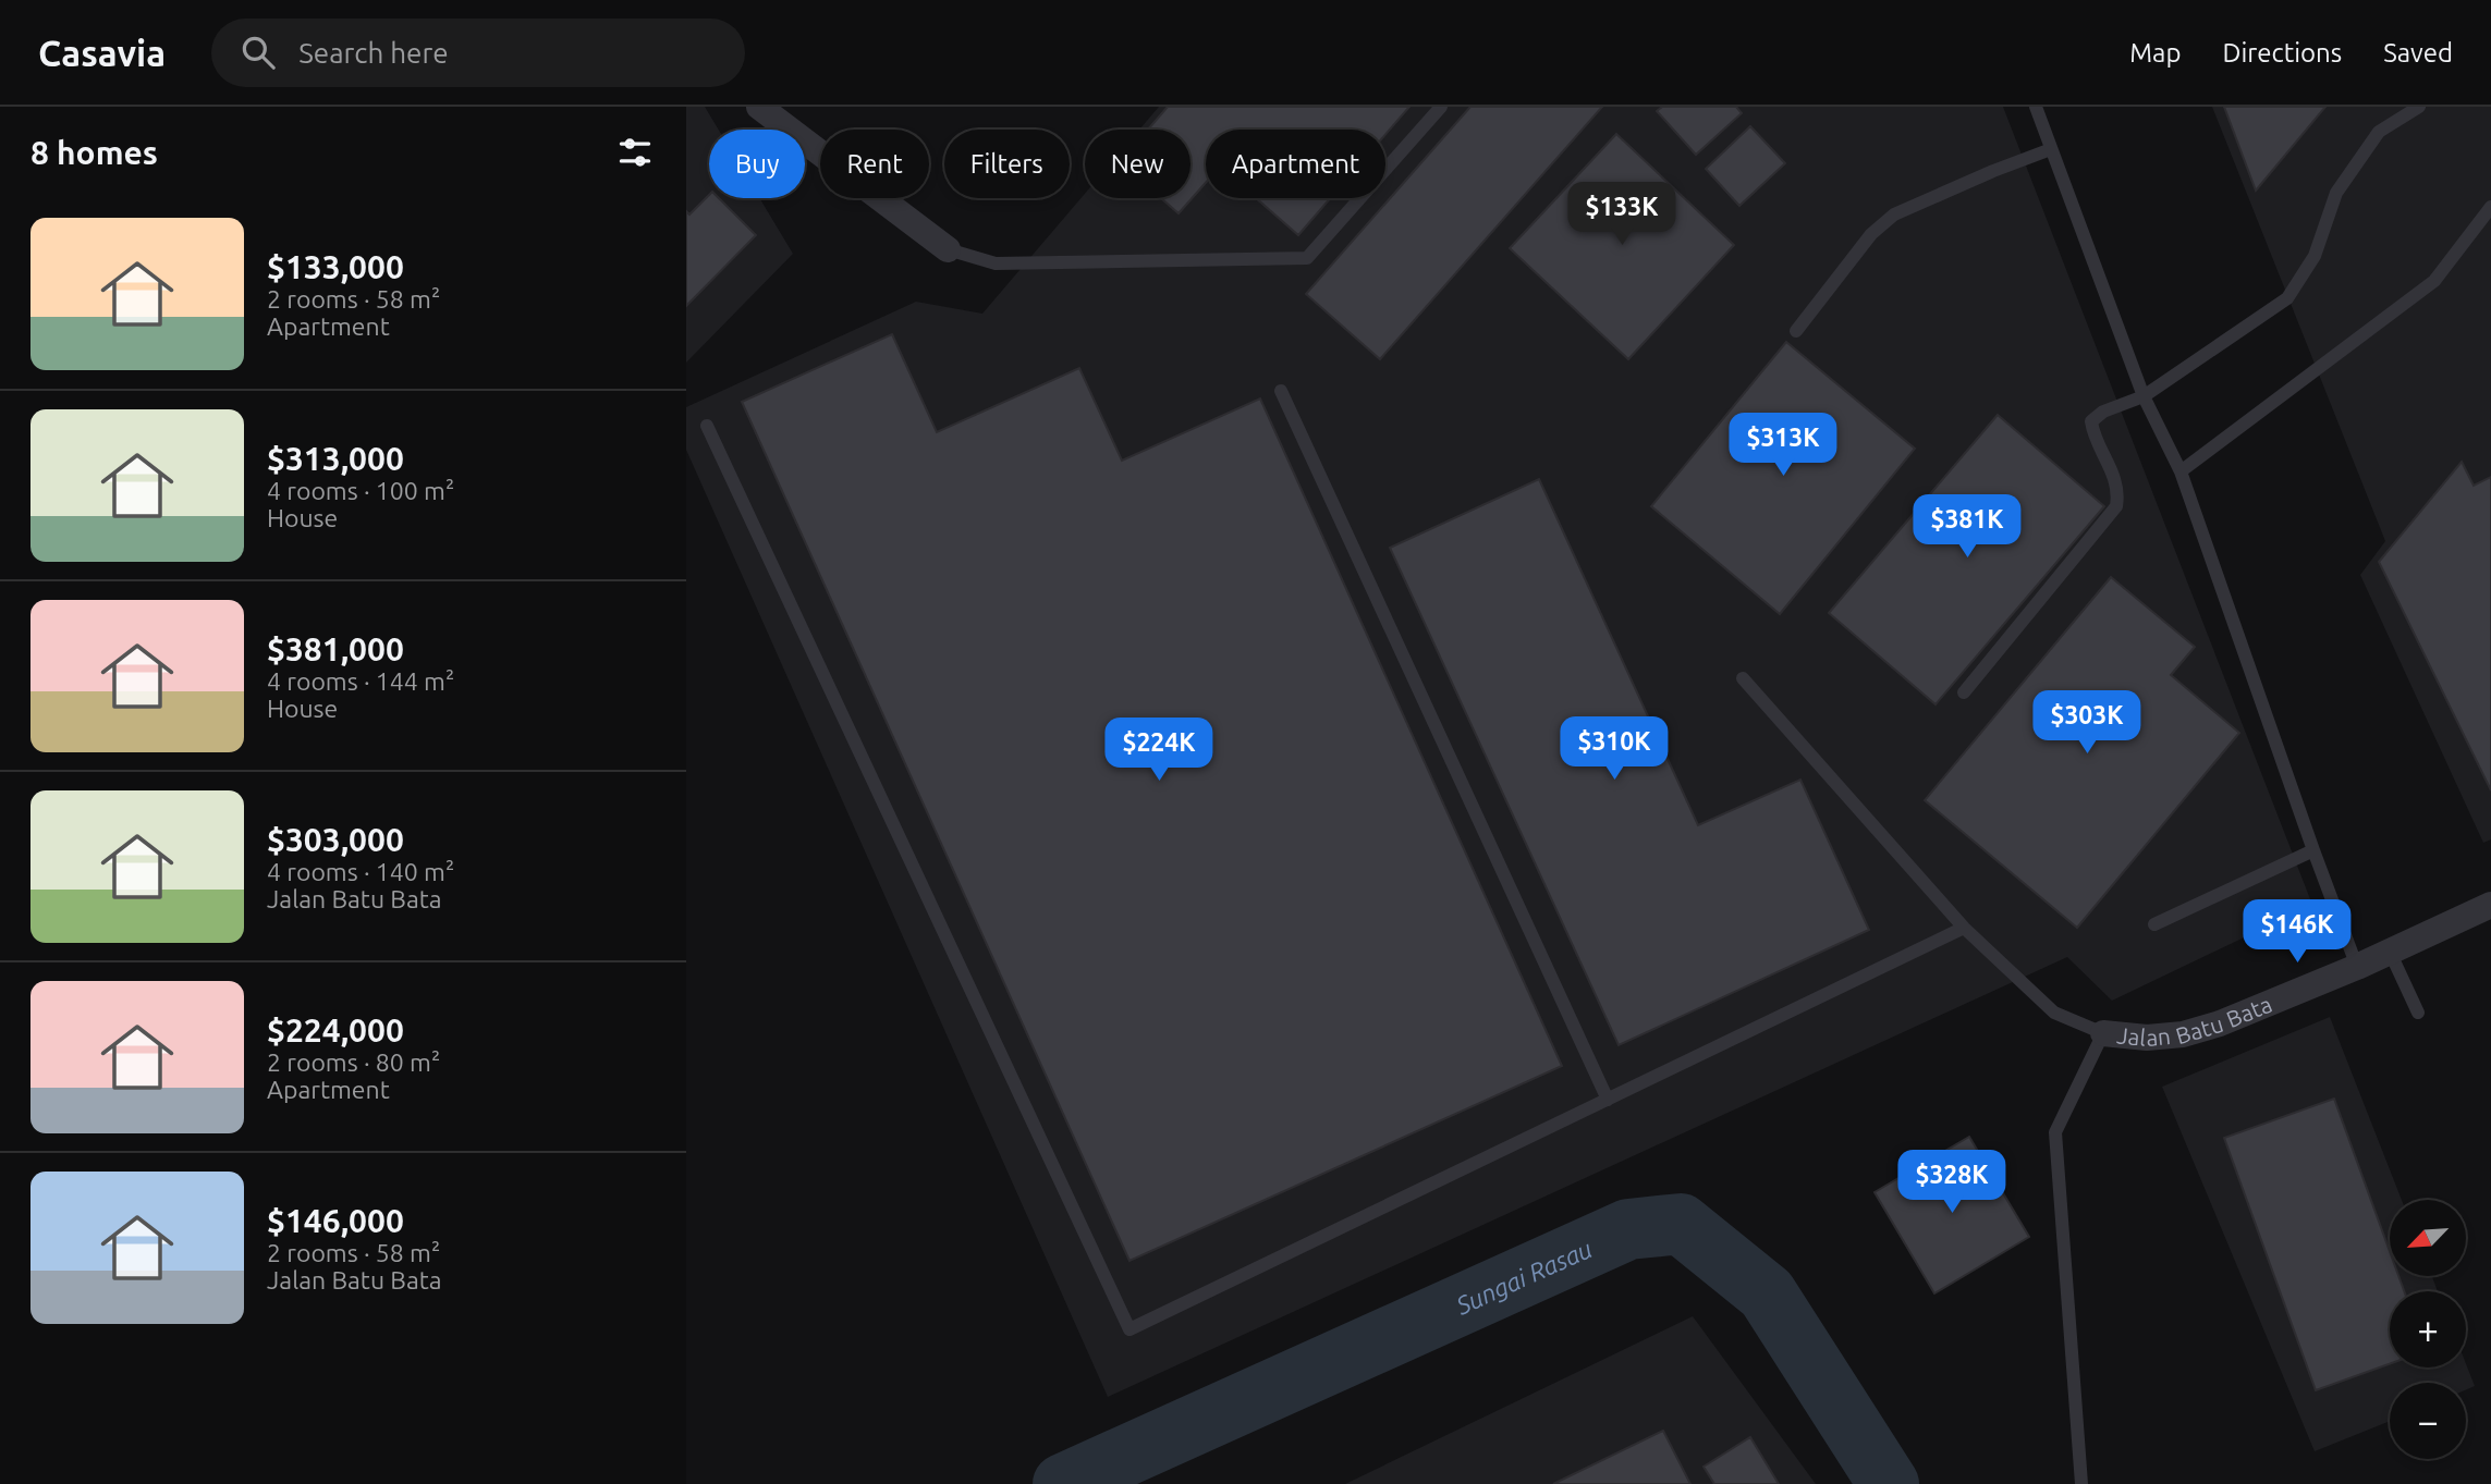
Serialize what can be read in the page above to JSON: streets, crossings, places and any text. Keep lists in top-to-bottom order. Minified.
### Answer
{"streets":{"street":["Jalan Batu Bata"]},"water":["Sungai Rasau"],"north":"bottom left","page":{"header":"Casavia","search":"Search here","nav":["Map","Directions","Saved"],"heading":"8 homes","chip":["Buy","Rent","Filters","New","Apartment"],"price":["$133K","$313K","$381K","$303K","$310K","$224K","$146K","$328K"],"list":[{"name":"$133,000","note":"2 rooms · 58 m² · Apartment"},{"name":"$313,000","note":"4 rooms · 100 m² · House"},{"name":"$381,000","note":"4 rooms · 144 m² · House"},{"name":"$303,000","note":"4 rooms · 140 m² · Jalan Batu Bata"},{"name":"$224,000","note":"2 rooms · 80 m² · Apartment"},{"name":"$146,000","note":"2 rooms · 58 m² · Jalan Batu Bata"}],"map_buttons":["+","−"]}}
